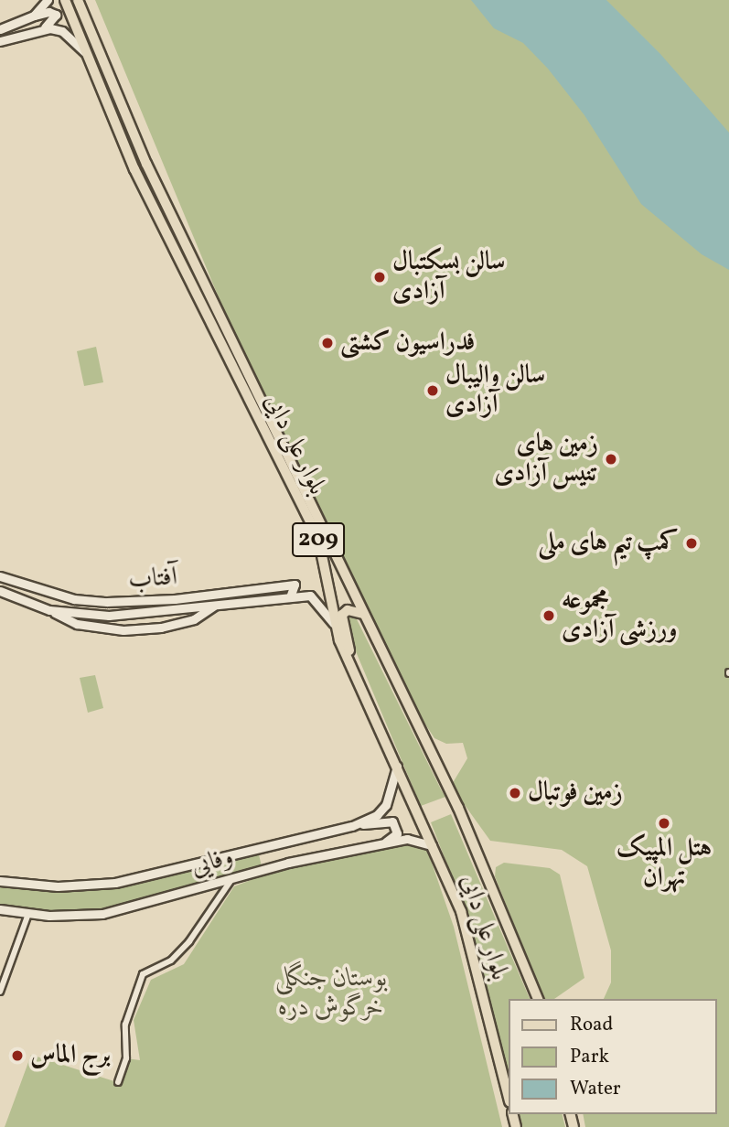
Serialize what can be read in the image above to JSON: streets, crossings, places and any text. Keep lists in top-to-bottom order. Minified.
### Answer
{"streets":{"main road":["بلوار علی دایی","209"],"street":["آفتاب","وفایی"]},"crossings":[["بلوار علی دایی","آفتاب"],["بلوار علی دایی","وفایی"]],"parks":["بوستان جنگلی خرگوش دره"],"places":["سالن بسکتبال آزادی","فدراسیون کشتی","سالن والیبال آزادی","زمین های تنیس آزادی","کمپ تیم های ملی","مجموعه ورزشی آزادی","زمین فوتبال","هتل المپیک تهران","برج الماس"],"legend":["Road","Park","Water"]}
